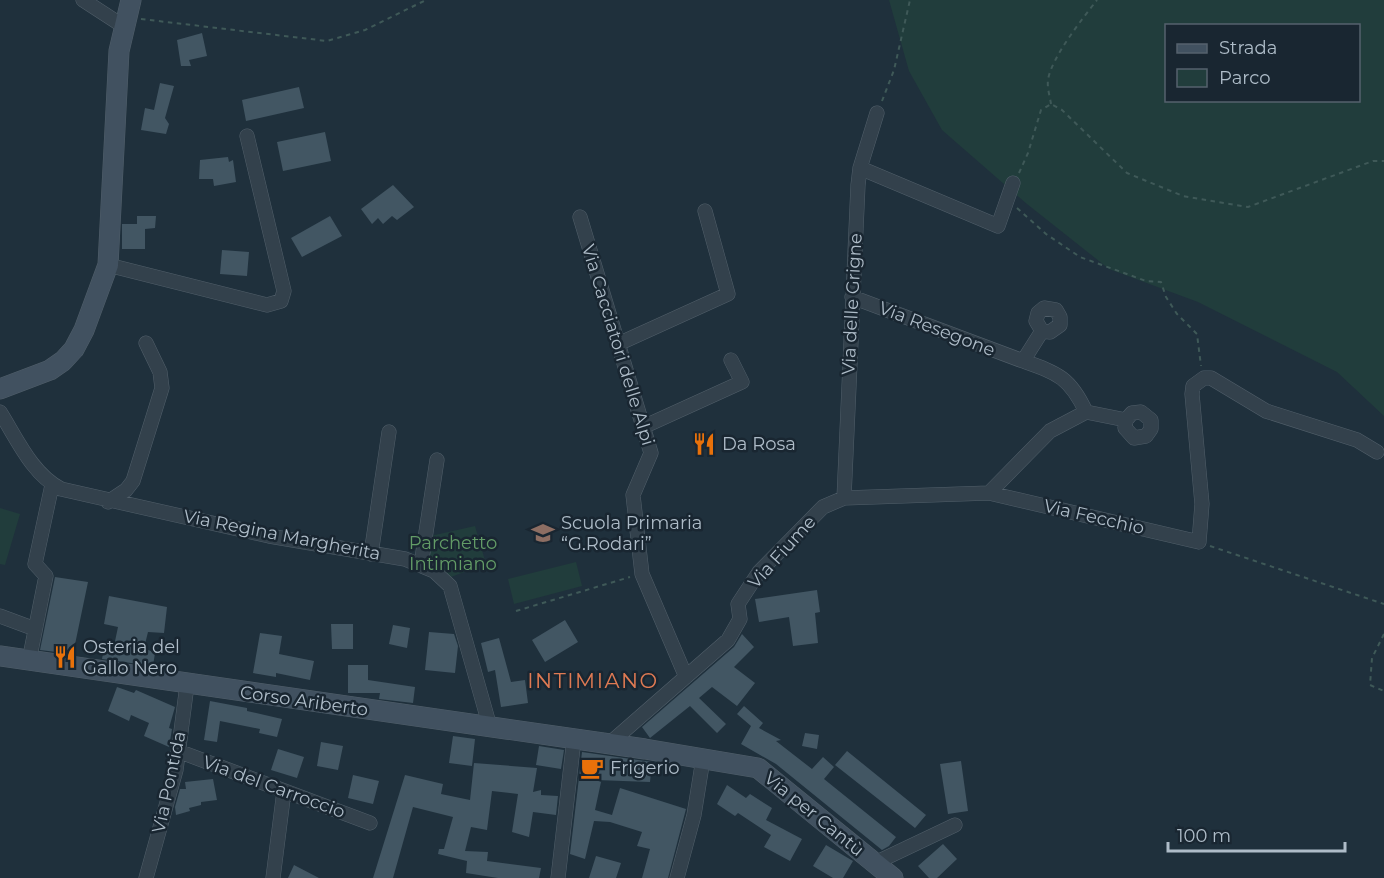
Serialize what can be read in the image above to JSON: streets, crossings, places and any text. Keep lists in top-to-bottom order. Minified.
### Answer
{"streets":{"street":["Via delle Grigne","Via Resegone","Via Cacciatori delle Alpi","Via Fecchio","Via Regina Margherita","Via Fiume","Corso Ariberto","Via Pontida","Via del Carroccio","Via per Cantù"]},"crossings":[["Via delle Grigne","Via Resegone"],["Via delle Grigne","Via Fiume"],["Via Cacciatori delle Alpi","Via Fiume"],["Via Fecchio","Via Fiume"],["Via Regina Margherita","Corso Ariberto"],["Via Fiume","Corso Ariberto"],["Via Fiume","Via per Cantù"],["Corso Ariberto","Via Pontida"],["Corso Ariberto","Via per Cantù"],["Via Pontida","Via del Carroccio"]],"districts":["INTIMIANO"],"parks":["Parchetto Intimiano"],"places":{"restaurant":["Da Rosa","Osteria del Gallo Nero"],"school or university":["Scuola Primaria “G.Rodari”"],"cafe":["Frigerio"]},"legend":["Strada","Parco"],"scale_bar":"100 m"}
